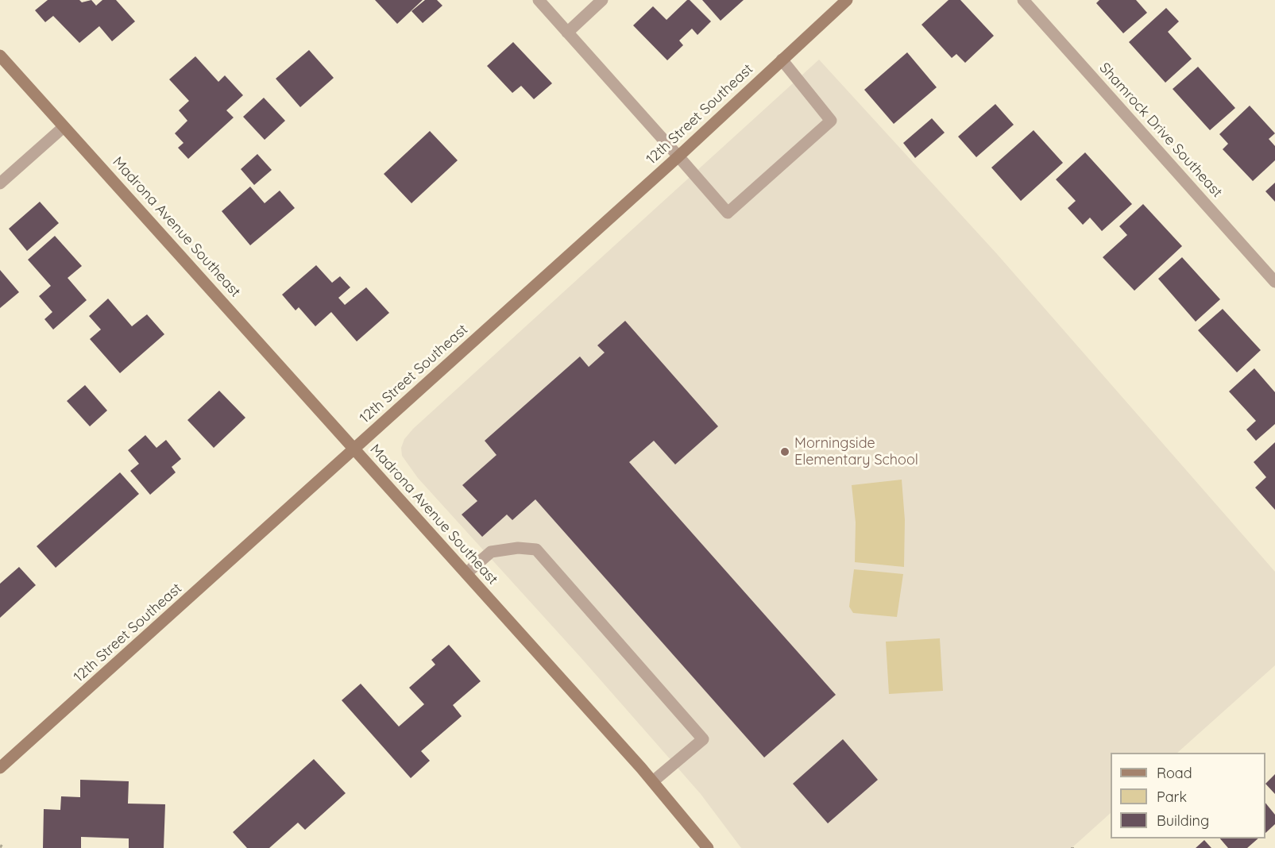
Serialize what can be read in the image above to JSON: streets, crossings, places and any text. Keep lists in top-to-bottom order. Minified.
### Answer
{"streets":{"main road":["12th Street Southeast","Madrona Avenue Southeast"],"street":["Shamrock Drive Southeast"]},"crossings":[["12th Street Southeast","Madrona Avenue Southeast"]],"places":["Morningside Elementary School"],"legend":["Road","Park","Building"]}
